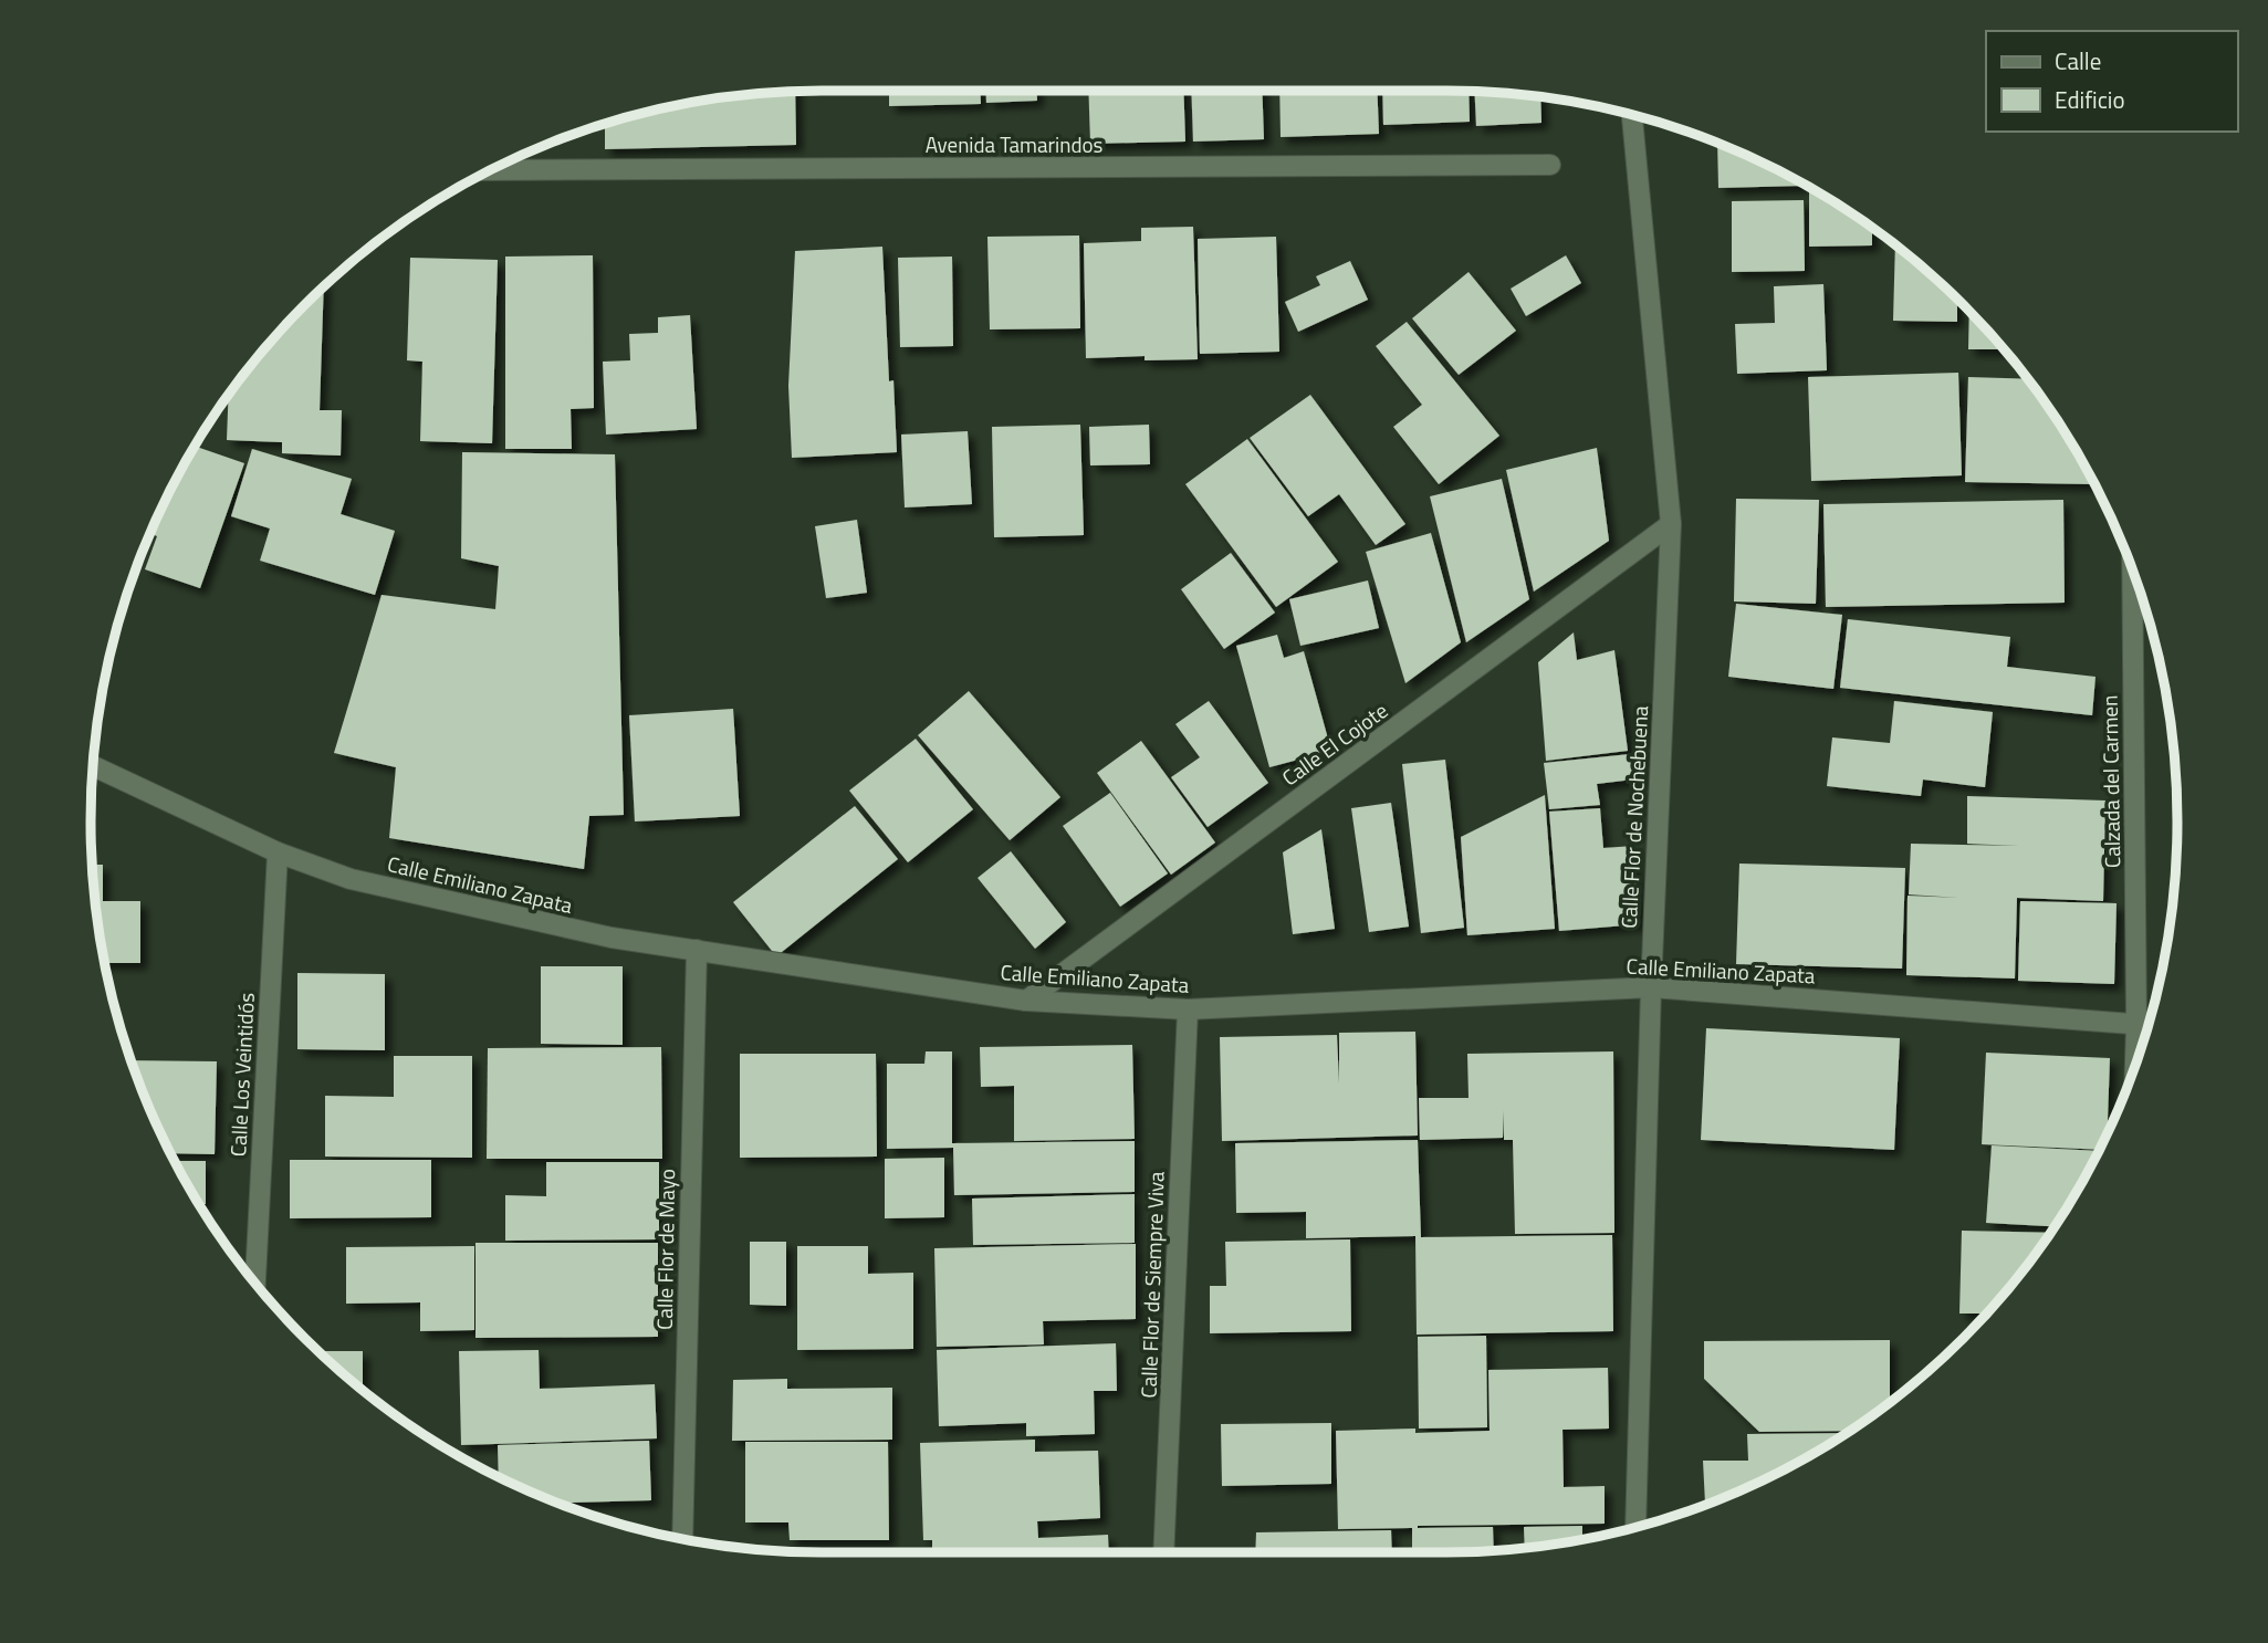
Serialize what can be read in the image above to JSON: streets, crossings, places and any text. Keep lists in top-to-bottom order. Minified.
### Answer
{"streets":{"street":["Avenida Tamarindos","Calle El Cojote","Calzada del Carmen","Calle Flor de Nochebuena","Calle Emiliano Zapata","Calle Los Veintidós","Calle Flor de Mayo","Calle Flor de Siempre Viva"]},"crossings":[["Calle El Cojote","Calle Flor de Nochebuena"],["Calle El Cojote","Calle Emiliano Zapata"],["Calzada del Carmen","Calle Emiliano Zapata"],["Calle Flor de Nochebuena","Calle Emiliano Zapata"],["Calle Emiliano Zapata","Calle Los Veintidós"],["Calle Emiliano Zapata","Calle Flor de Mayo"],["Calle Emiliano Zapata","Calle Flor de Siempre Viva"]],"legend":["Calle","Edificio"]}
